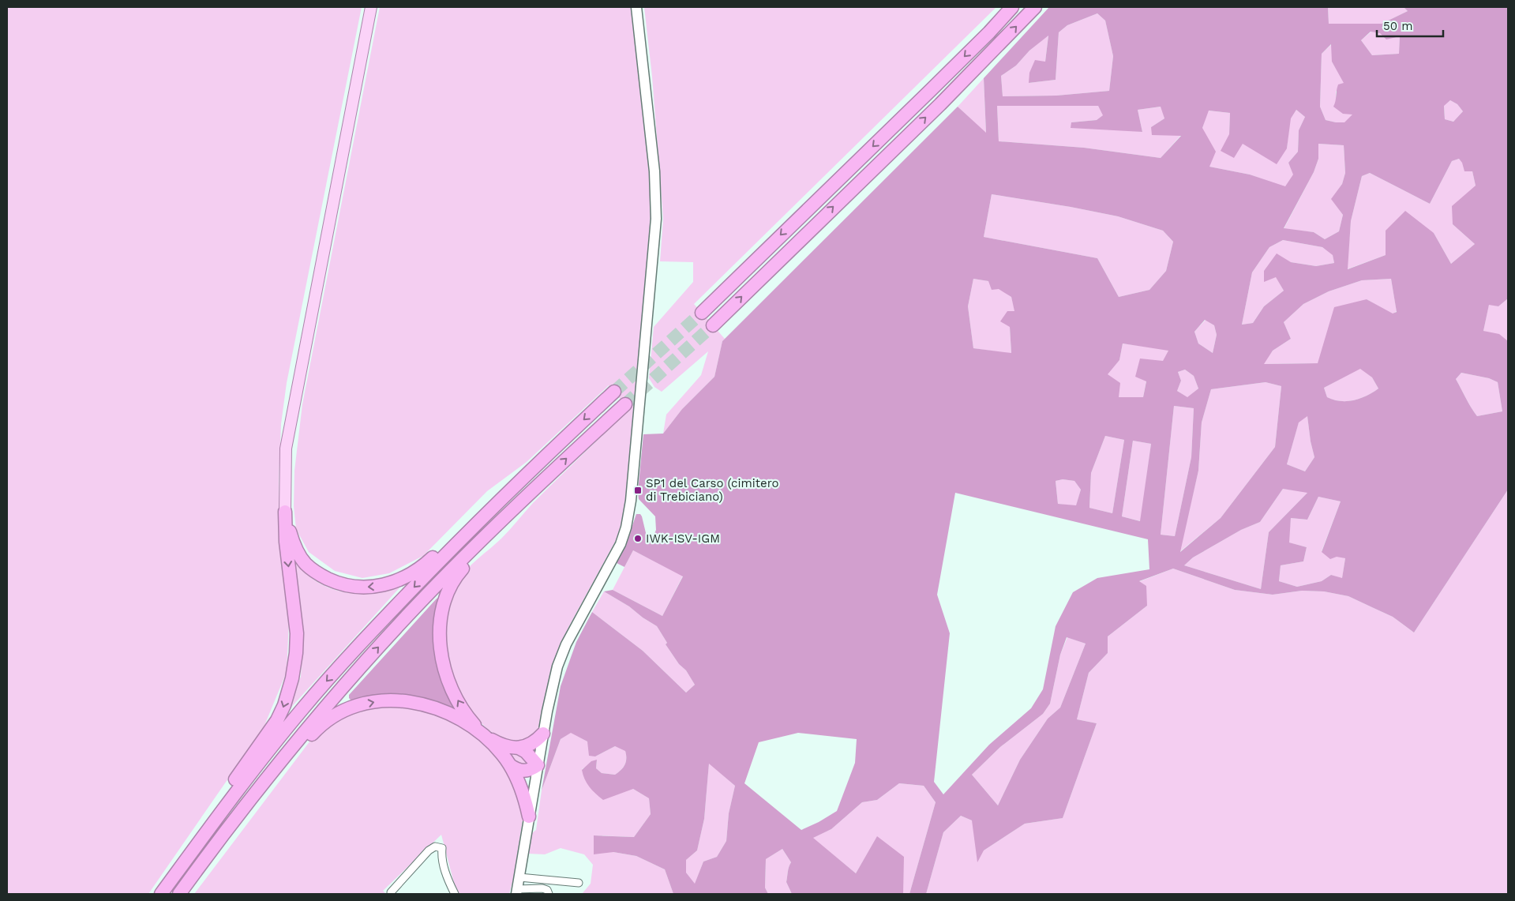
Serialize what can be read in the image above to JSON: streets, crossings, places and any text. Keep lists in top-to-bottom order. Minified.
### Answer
{"places":{"transit":["SP1 del Carso (cimitero di Trebiciano)"],"other":["IWK-ISV-IGM"]},"scale_bar":"50 m"}
